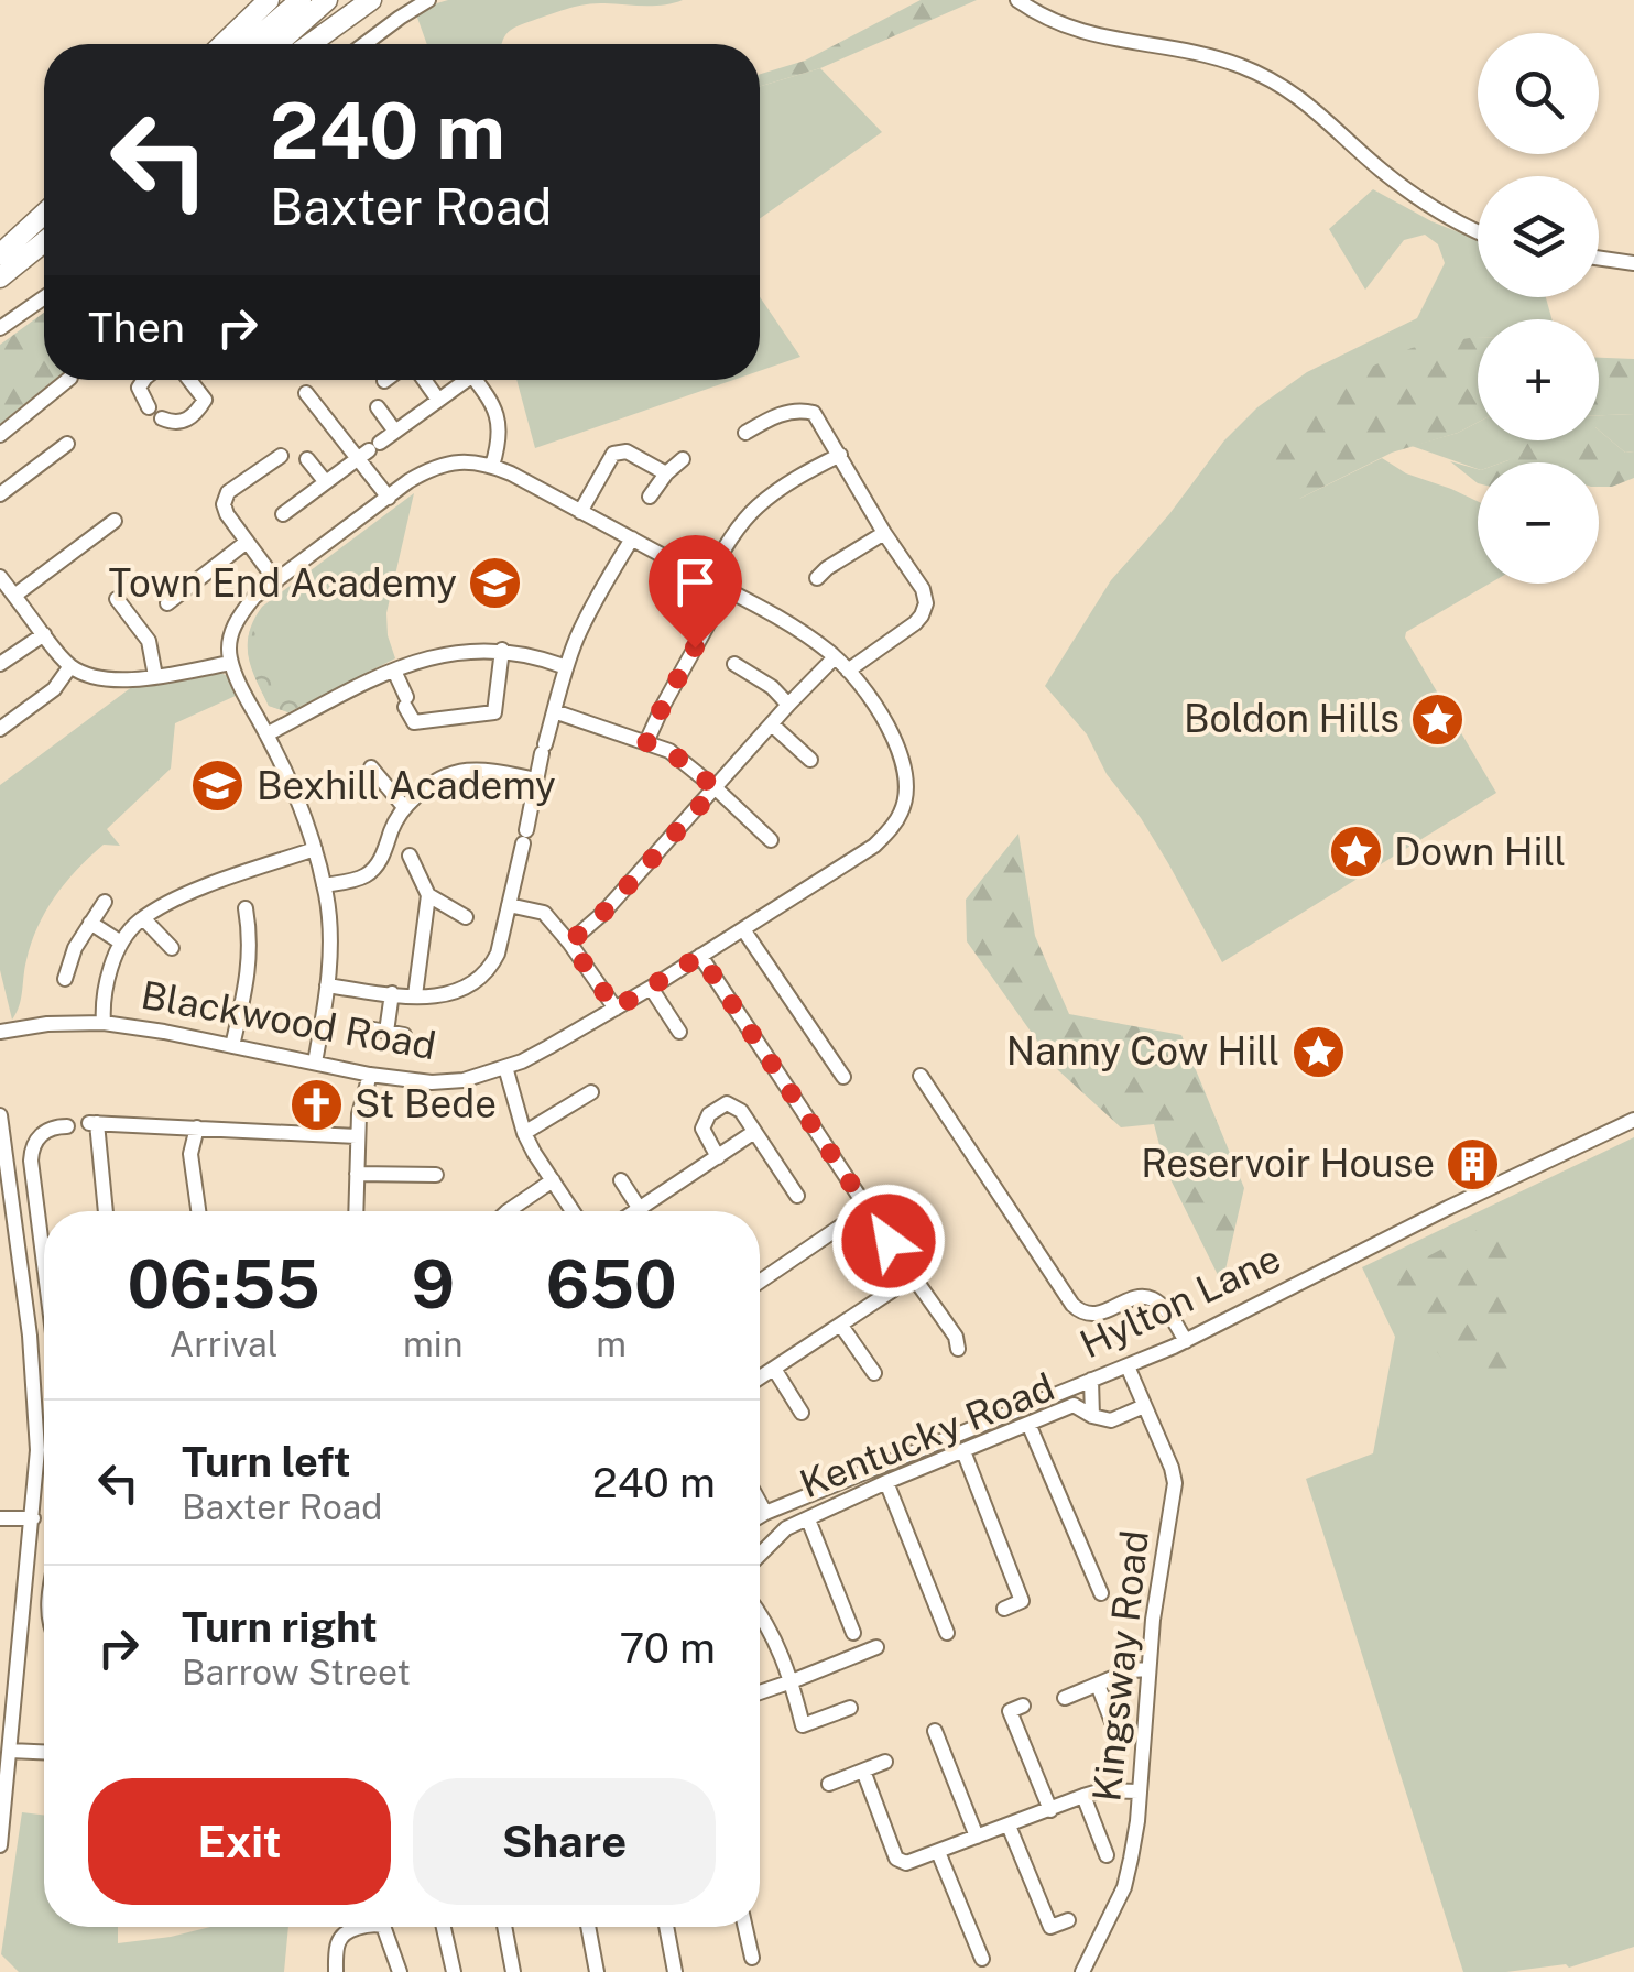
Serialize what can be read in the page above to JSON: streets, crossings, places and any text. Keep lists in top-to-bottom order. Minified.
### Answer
{"streets":{"street":["Blackwood Road","Hylton Lane","Kentucky Road","Kingsway Road"]},"crossings":[["Hylton Lane","Kingsway Road"],["Kentucky Road","Kingsway Road"]],"places":{"school or university":["Town End Academy","Bexhill Academy"],"place":["Boldon Hills","Down Hill","Nanny Cow Hill"],"church":["St Bede"],"building":["Reservoir House"]},"page":{"map_buttons":["+","−"],"turn":["240 m","Baxter Road"],"then":"Then","eta":["06:55","Arrival","9","min","650","m"],"list":[{"name":"Turn left","note":"Baxter Road","value":"240 m"},{"name":"Turn right","note":"Barrow Street","value":"70 m"}],"buttons":["Exit","Share"]}}
